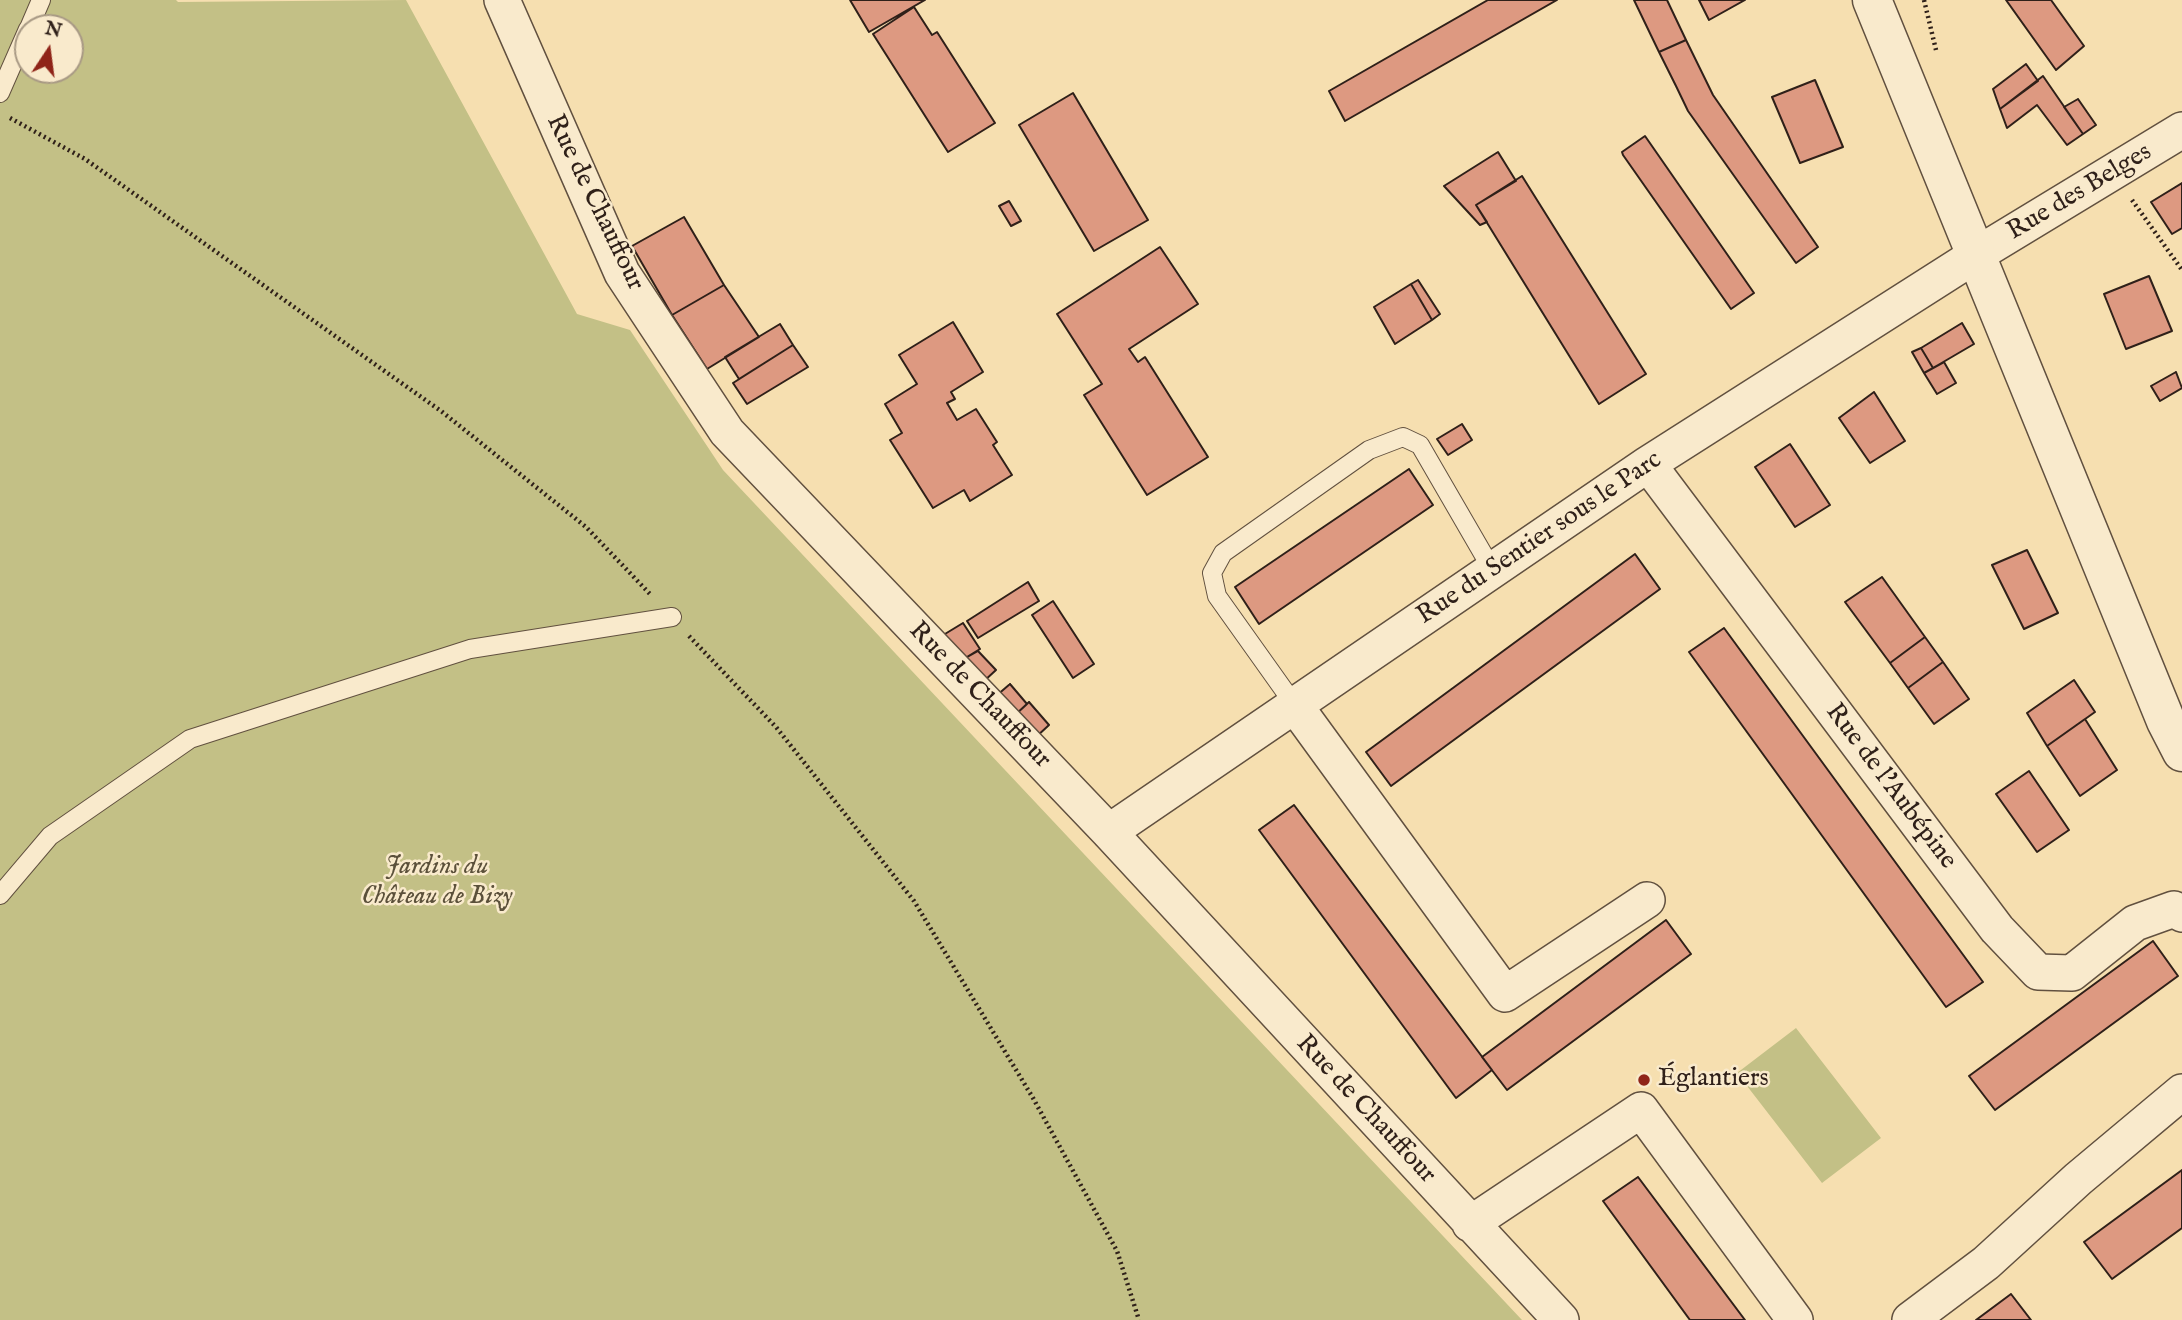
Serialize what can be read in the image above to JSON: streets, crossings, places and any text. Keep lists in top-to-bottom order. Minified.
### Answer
{"streets":{"street":["Rue des Belges","Rue de Chauffour","Rue du Sentier sous le Parc","Rue de l'Aubépine"]},"crossings":[["Rue des Belges","Rue du Sentier sous le Parc"],["Rue de Chauffour","Rue du Sentier sous le Parc"],["Rue du Sentier sous le Parc","Rue de l'Aubépine"]],"parks":["Jardins du Château de Bizy"],"places":["Églantiers"],"north":"top"}
